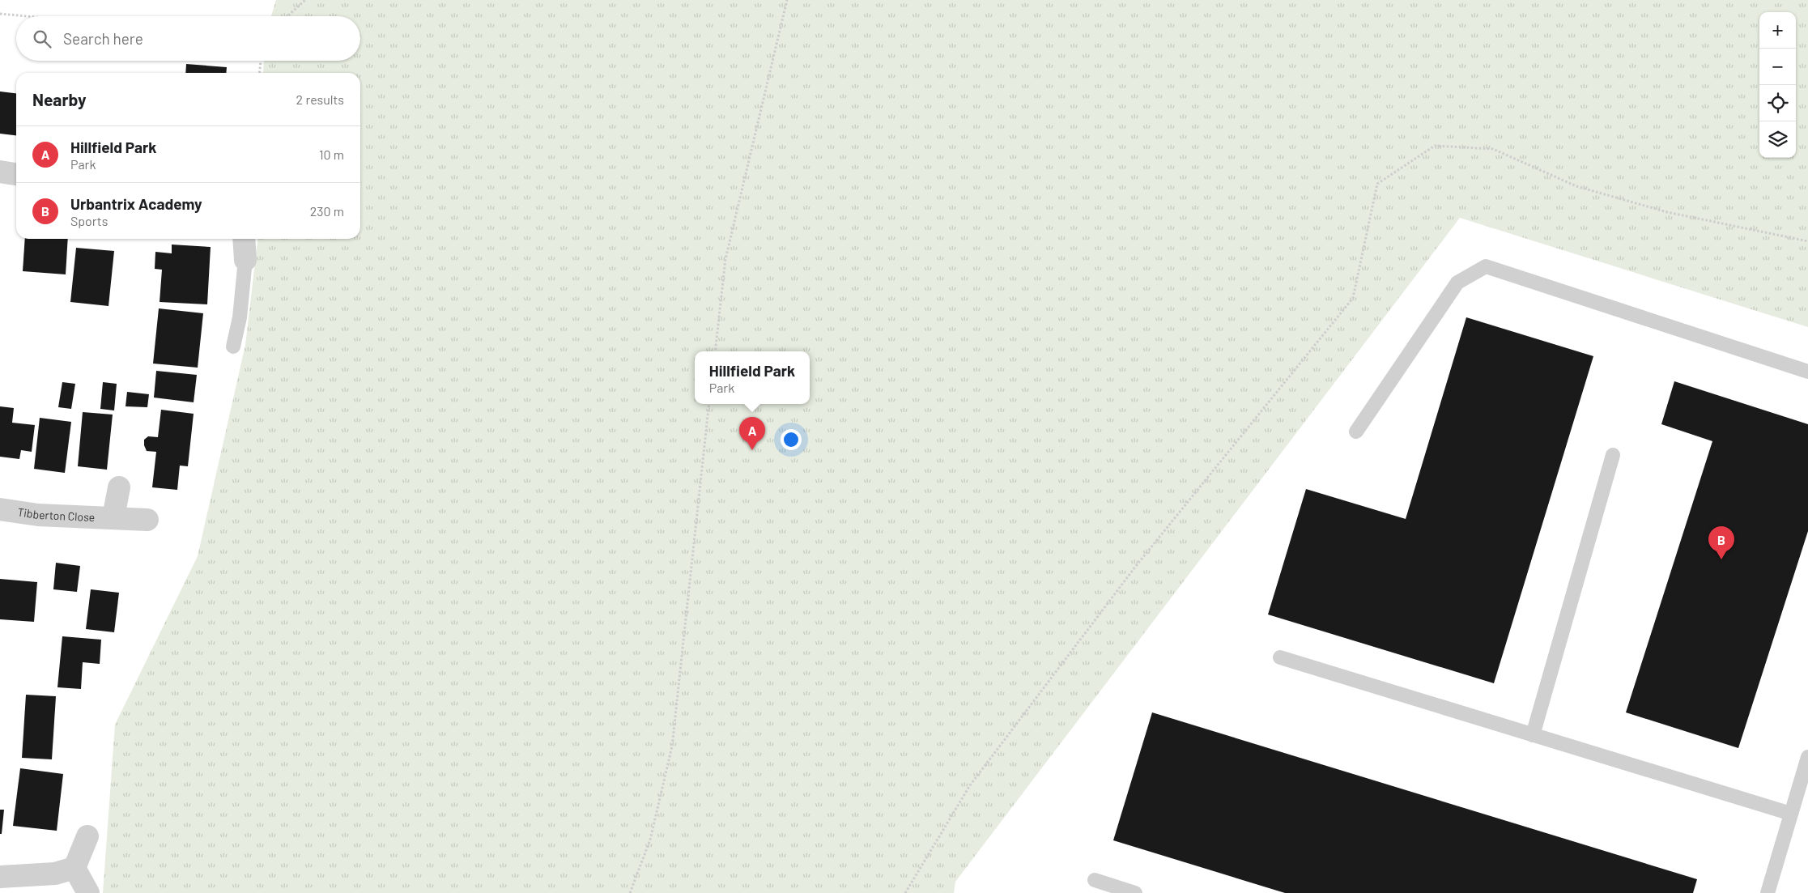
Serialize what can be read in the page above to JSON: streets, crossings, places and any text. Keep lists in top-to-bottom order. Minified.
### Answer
{"streets":{"street":["Tibberton Close"]},"page":{"map_buttons":["+","−"],"search":"Search here","heading":["Nearby","2 results"],"list":[{"mark":"A","name":"Hillfield Park","note":"Park","value":"10 m"},{"mark":"B","name":"Urbantrix Academy","note":"Sports","value":"230 m"}],"popup":["Hillfield Park","Park"],"pins":["A","B"]}}
